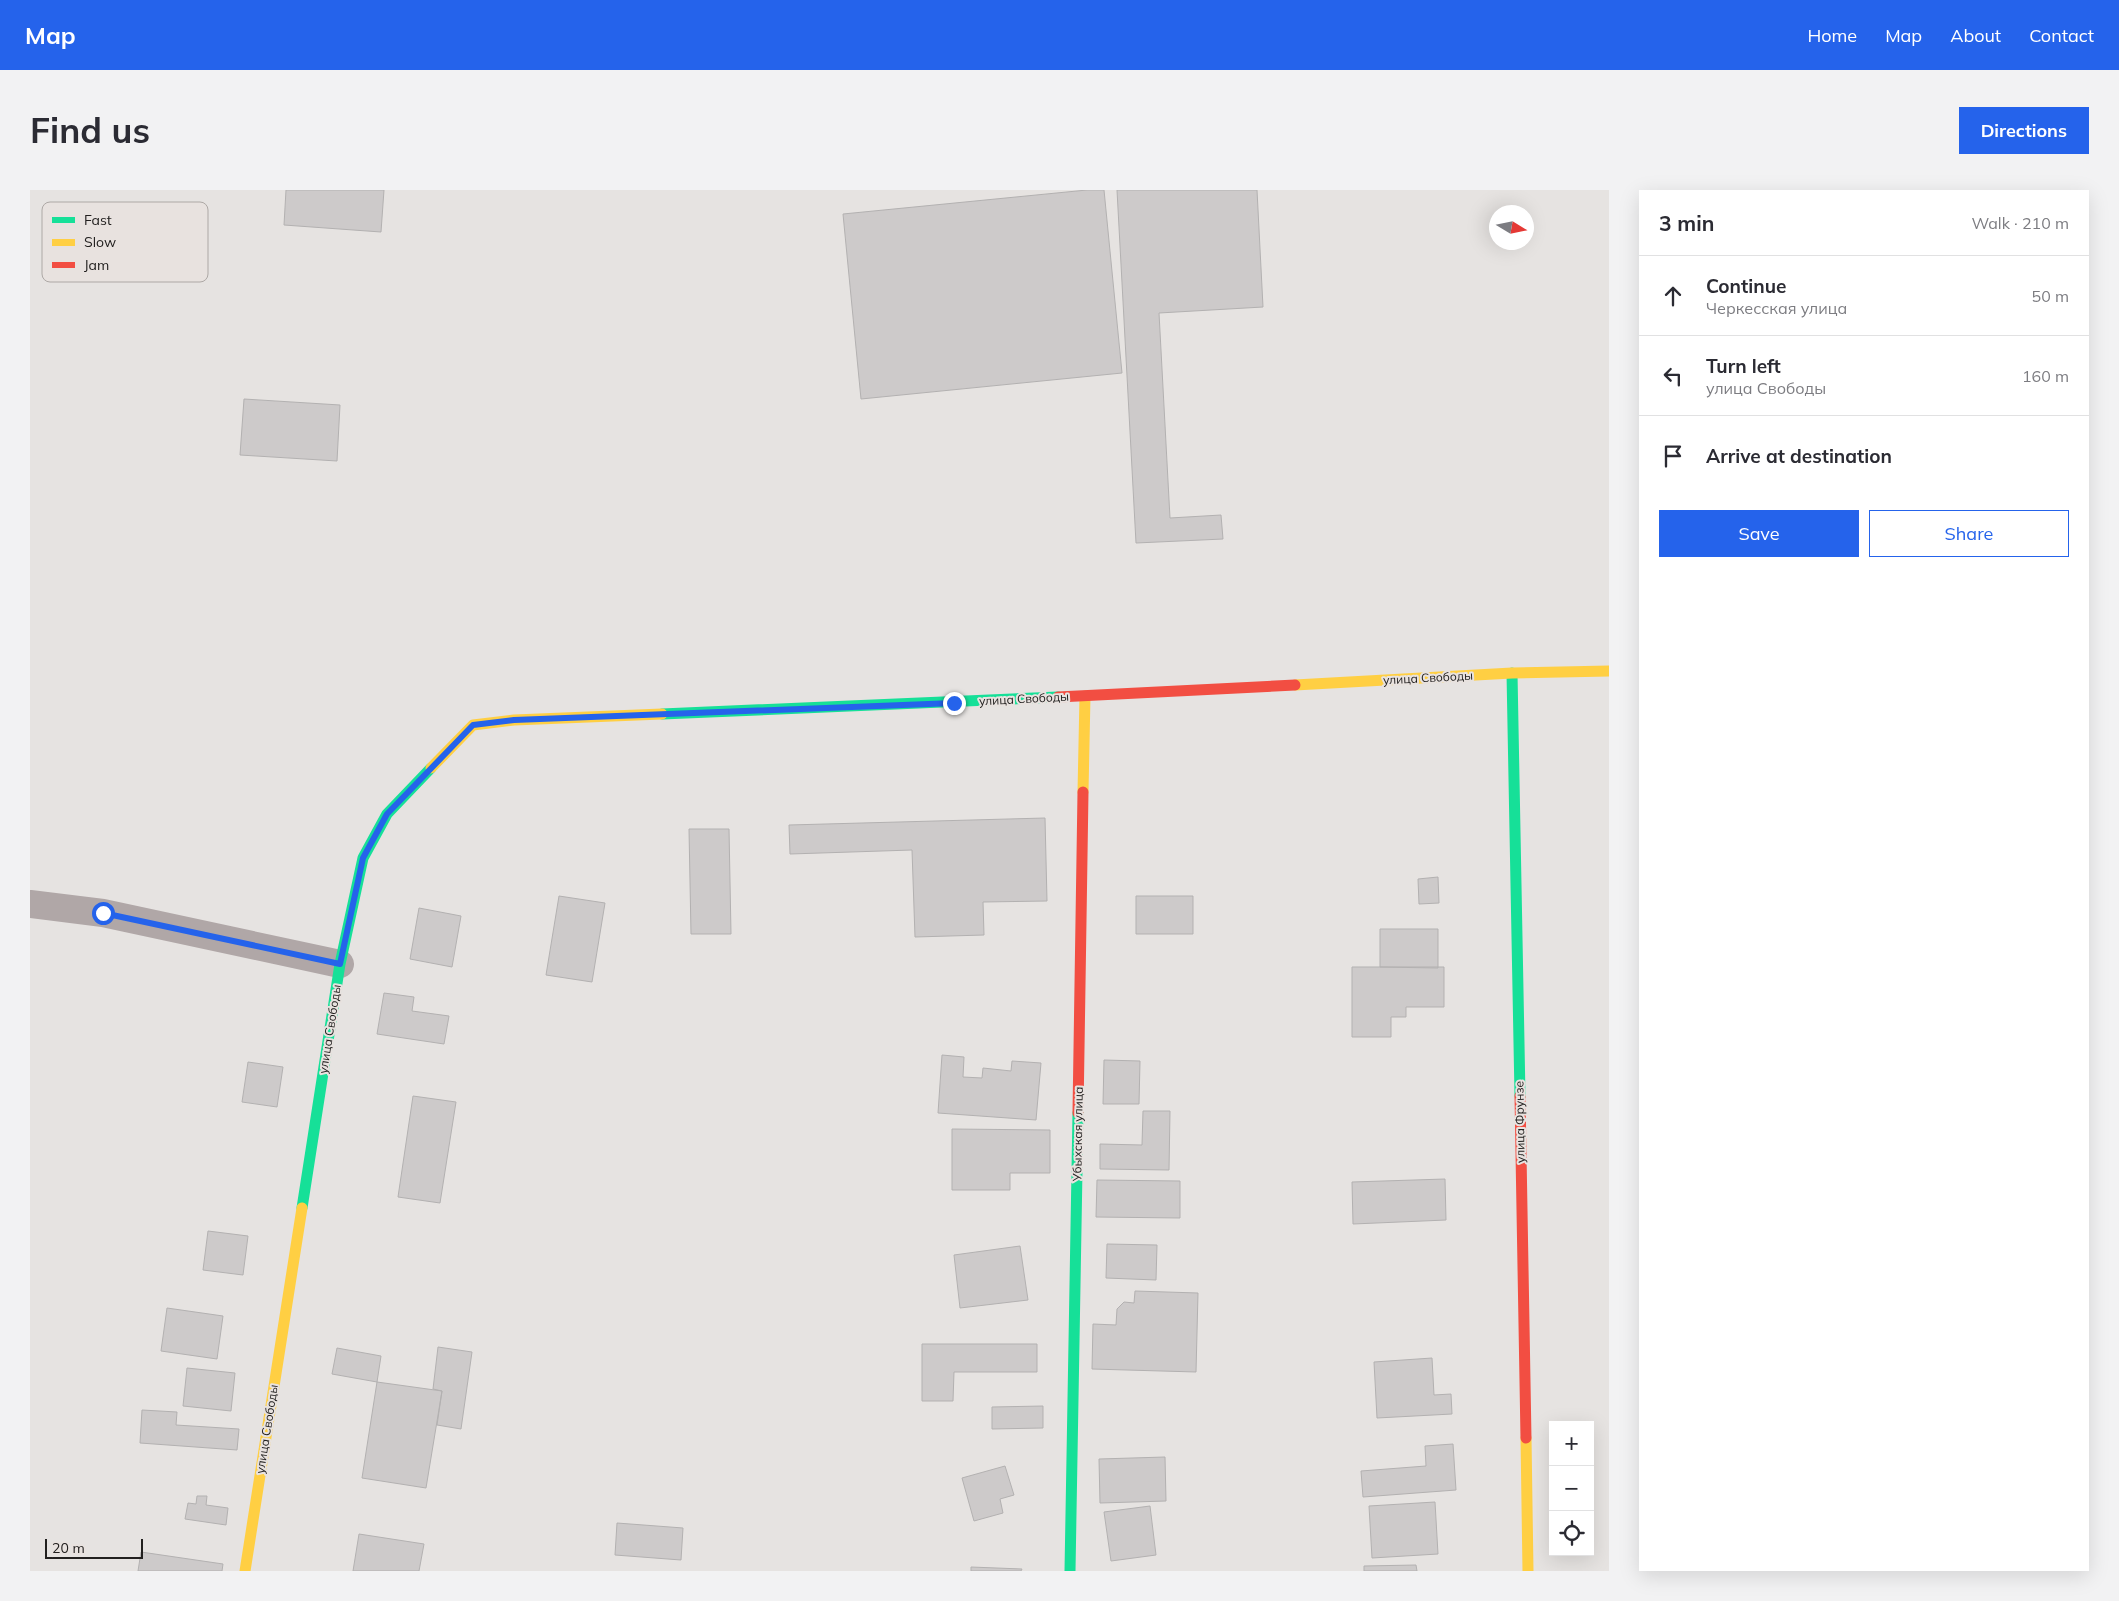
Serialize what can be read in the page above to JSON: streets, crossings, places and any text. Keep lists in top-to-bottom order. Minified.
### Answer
{"streets":{"street":["улица Свободы","улица Фрунзе","Убыхская улица"]},"crossings":[["улица Свободы","улица Фрунзе"],["улица Свободы","Убыхская улица"]],"legend":["Fast","Slow","Jam"],"scale_bar":"20 m","north":"right","page":{"header":"Map","nav":["Home","Map","About","Contact"],"buttons":["Directions",["Save","Share"]],"title":"Find us","heading":["3 min","Walk · 210 m"],"list":[["Continue","Черкесская улица","50 m"],["Turn left","улица Свободы","160 m"],"Arrive at destination"],"map_buttons":["+","−"],"scale":"20 m"}}
